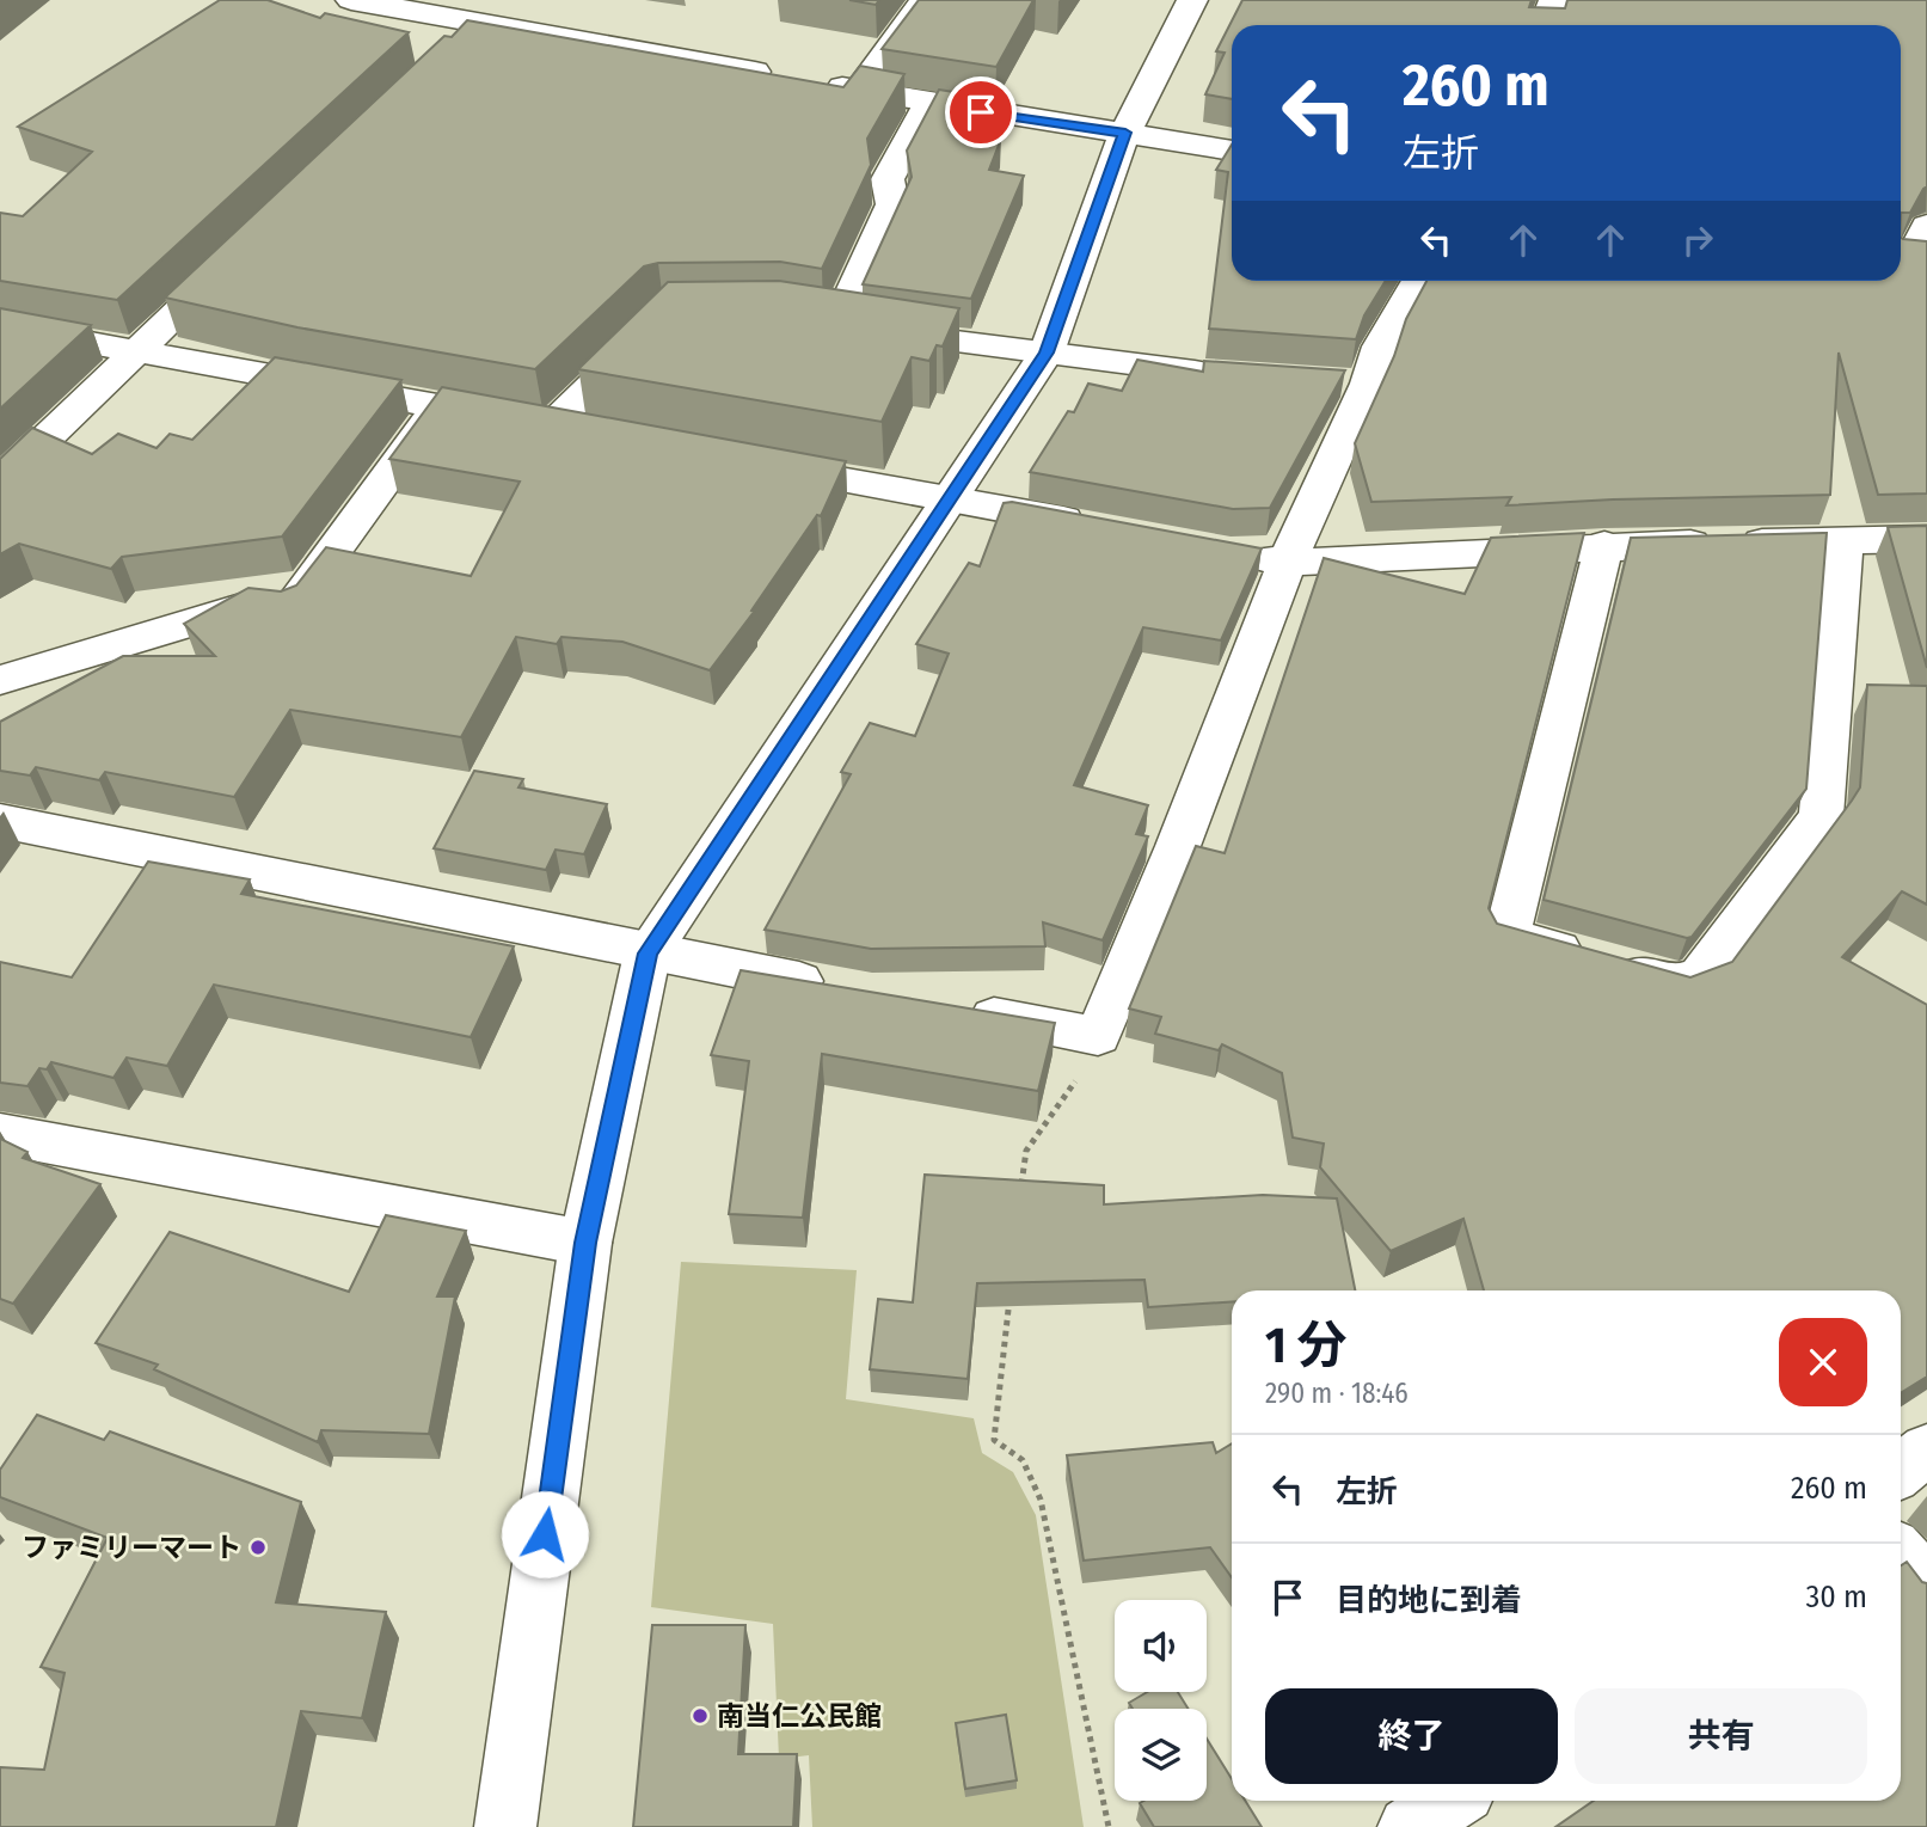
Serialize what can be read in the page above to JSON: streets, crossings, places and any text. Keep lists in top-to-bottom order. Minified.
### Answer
{"places":["ファミリーマート","南当仁公民館"],"page":{"turn":["260 m","左折"],"heading":["1 分","290 m · 18:46"],"list":[{"name":"左折","value":"260 m"},{"name":"目的地に到着","value":"30 m"}],"buttons":["終了","共有"]}}
